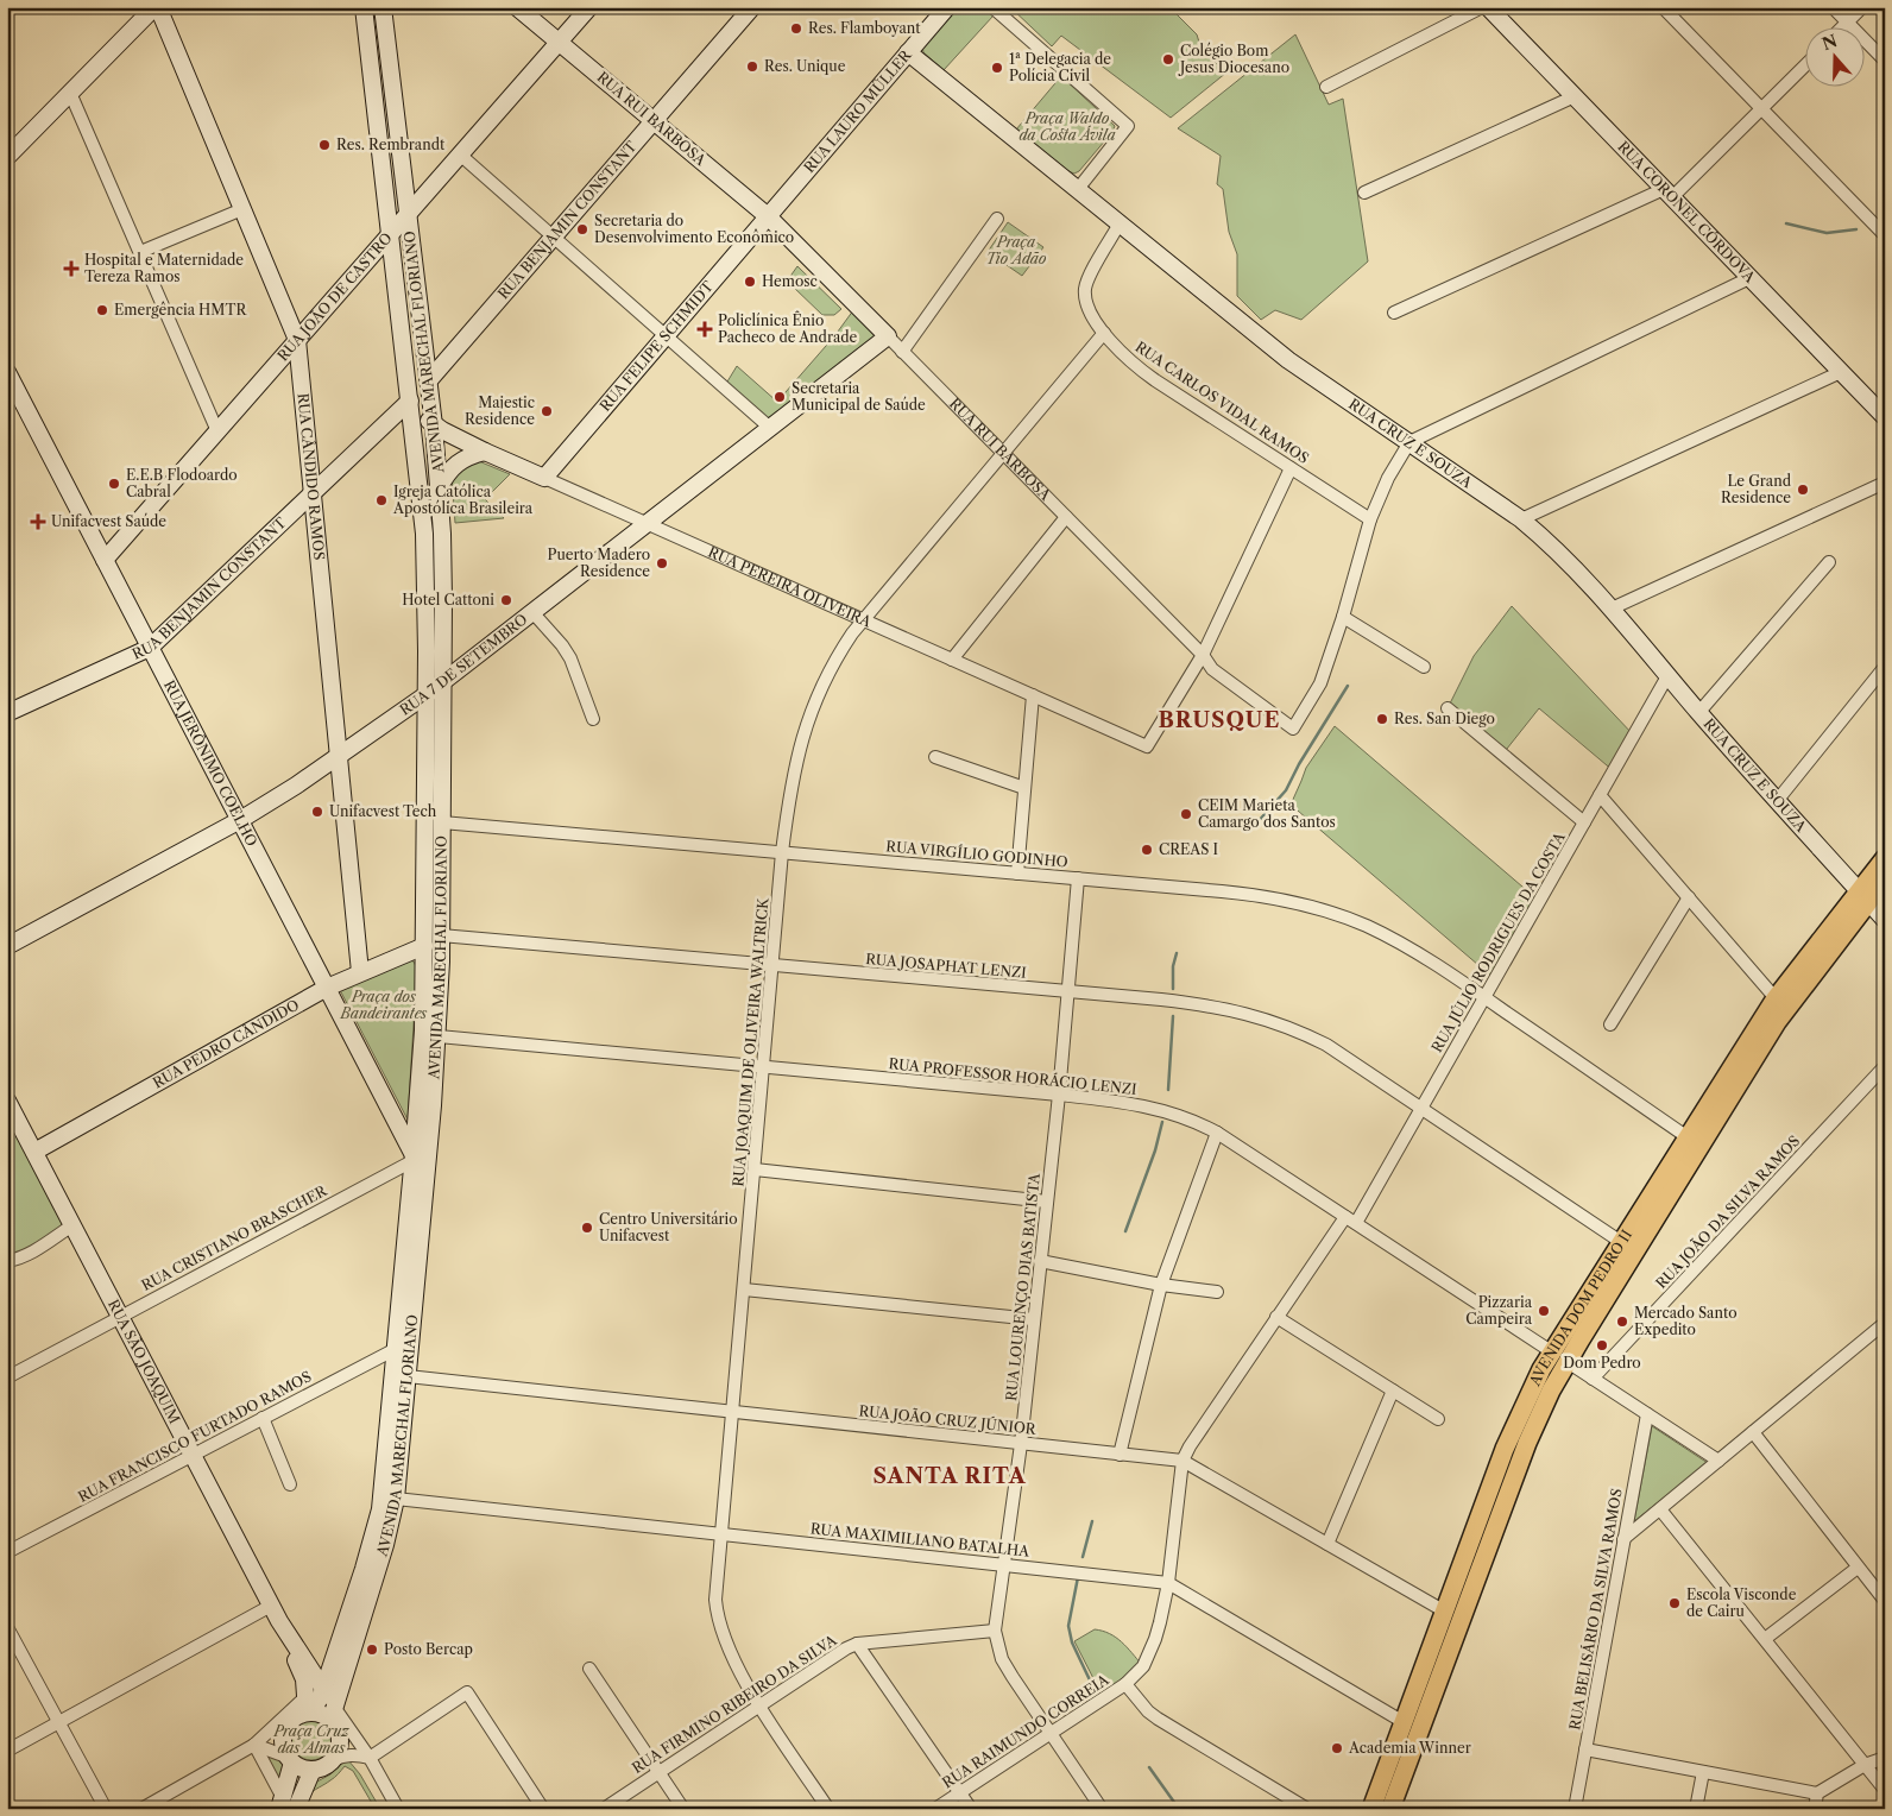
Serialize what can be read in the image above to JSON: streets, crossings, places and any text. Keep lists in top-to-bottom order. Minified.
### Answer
{"streets":{"main road":["AVENIDA DOM PEDRO II"],"street":["RUA LAURO MÜLLER","RUA RUI BARBOSA","RUA CORONEL CÓRDOVA","RUA BENJAMIN CONSTANT","RUA JOÃO DE CASTRO","RUA FELIPE SCHMIDT","AVENIDA MARECHAL FLORIANO","RUA CARLOS VIDAL RAMOS","RUA CRUZ E SOUZA","RUA CÂNDIDO RAMOS","RUA PEREIRA OLIVEIRA","RUA 7 DE SETEMBRO","RUA JERÔNIMO COELHO","RUA VIRGÍLIO GODINHO","RUA JÚLIO RODRIGUES DA COSTA","RUA JOSAPHAT LENZI","RUA JOAQUIM DE OLIVEIRA WALTRICK","RUA PEDRO CÂNDIDO","RUA PROFESSOR HORÁCIO LENZI","RUA JOÃO DA SILVA RAMOS","RUA CRISTIANO BRASCHER","RUA LOURENÇO DIAS BATISTA","RUA SÃO JOAQUIM","RUA JOÃO CRUZ JÚNIOR","RUA FRANCISCO FURTADO RAMOS","RUA MAXIMILIANO BATALHA","RUA BELISÁRIO DA SILVA RAMOS","RUA FIRMINO RIBEIRO DA SILVA","RUA RAIMUNDO CORREIA"]},"crossings":[["RUA LAURO MÜLLER","RUA RUI BARBOSA"],["RUA LAURO MÜLLER","RUA FELIPE SCHMIDT"],["RUA LAURO MÜLLER","RUA CRUZ E SOUZA"],["RUA RUI BARBOSA","RUA BENJAMIN CONSTANT"],["RUA RUI BARBOSA","RUA JOÃO DE CASTRO"],["RUA RUI BARBOSA","RUA FELIPE SCHMIDT"],["RUA RUI BARBOSA","RUA PEREIRA OLIVEIRA"],["RUA RUI BARBOSA","RUA 7 DE SETEMBRO"],["RUA RUI BARBOSA","RUA JOAQUIM DE OLIVEIRA WALTRICK"],["RUA BENJAMIN CONSTANT","AVENIDA MARECHAL FLORIANO"],["RUA BENJAMIN CONSTANT","RUA CÂNDIDO RAMOS"],["RUA BENJAMIN CONSTANT","RUA PEREIRA OLIVEIRA"],["RUA BENJAMIN CONSTANT","RUA JERÔNIMO COELHO"],["RUA JOÃO DE CASTRO","AVENIDA MARECHAL FLORIANO"],["RUA JOÃO DE CASTRO","RUA CÂNDIDO RAMOS"],["RUA JOÃO DE CASTRO","RUA JERÔNIMO COELHO"],["RUA FELIPE SCHMIDT","RUA PEREIRA OLIVEIRA"],["AVENIDA MARECHAL FLORIANO","RUA PEREIRA OLIVEIRA"],["AVENIDA MARECHAL FLORIANO","RUA 7 DE SETEMBRO"],["AVENIDA MARECHAL FLORIANO","RUA JERÔNIMO COELHO"],["AVENIDA MARECHAL FLORIANO","RUA VIRGÍLIO GODINHO"],["AVENIDA MARECHAL FLORIANO","RUA JOSAPHAT LENZI"],["AVENIDA MARECHAL FLORIANO","RUA PEDRO CÂNDIDO"],["AVENIDA MARECHAL FLORIANO","RUA PROFESSOR HORÁCIO LENZI"],["AVENIDA MARECHAL FLORIANO","RUA CRISTIANO BRASCHER"],["AVENIDA MARECHAL FLORIANO","RUA SÃO JOAQUIM"],["AVENIDA MARECHAL FLORIANO","RUA JOÃO CRUZ JÚNIOR"],["AVENIDA MARECHAL FLORIANO","RUA FRANCISCO FURTADO RAMOS"],["AVENIDA MARECHAL FLORIANO","RUA MAXIMILIANO BATALHA"],["RUA CARLOS VIDAL RAMOS","RUA CRUZ E SOUZA"],["RUA CARLOS VIDAL RAMOS","RUA JOAQUIM DE OLIVEIRA WALTRICK"],["RUA CRUZ E SOUZA","RUA JÚLIO RODRIGUES DA COSTA"],["RUA CRUZ E SOUZA","AVENIDA DOM PEDRO II"],["RUA CÂNDIDO RAMOS","RUA 7 DE SETEMBRO"],["RUA CÂNDIDO RAMOS","RUA PEDRO CÂNDIDO"],["RUA PEREIRA OLIVEIRA","RUA 7 DE SETEMBRO"],["RUA PEREIRA OLIVEIRA","RUA JOAQUIM DE OLIVEIRA WALTRICK"],["RUA 7 DE SETEMBRO","RUA JERÔNIMO COELHO"],["RUA JERÔNIMO COELHO","RUA PEDRO CÂNDIDO"],["RUA JERÔNIMO COELHO","RUA CRISTIANO BRASCHER"],["RUA VIRGÍLIO GODINHO","RUA JÚLIO RODRIGUES DA COSTA"],["RUA VIRGÍLIO GODINHO","RUA JOAQUIM DE OLIVEIRA WALTRICK"],["RUA VIRGÍLIO GODINHO","RUA LOURENÇO DIAS BATISTA"],["RUA VIRGÍLIO GODINHO","AVENIDA DOM PEDRO II"],["RUA JÚLIO RODRIGUES DA COSTA","RUA JOSAPHAT LENZI"],["RUA JÚLIO RODRIGUES DA COSTA","RUA PROFESSOR HORÁCIO LENZI"],["RUA JÚLIO RODRIGUES DA COSTA","RUA JOÃO CRUZ JÚNIOR"],["RUA JÚLIO RODRIGUES DA COSTA","RUA MAXIMILIANO BATALHA"],["RUA JÚLIO RODRIGUES DA COSTA","RUA RAIMUNDO CORREIA"],["RUA JOSAPHAT LENZI","RUA JOAQUIM DE OLIVEIRA WALTRICK"],["RUA JOSAPHAT LENZI","RUA LOURENÇO DIAS BATISTA"],["RUA JOSAPHAT LENZI","AVENIDA DOM PEDRO II"],["RUA JOAQUIM DE OLIVEIRA WALTRICK","RUA PROFESSOR HORÁCIO LENZI"],["RUA JOAQUIM DE OLIVEIRA WALTRICK","RUA JOÃO CRUZ JÚNIOR"],["RUA JOAQUIM DE OLIVEIRA WALTRICK","RUA MAXIMILIANO BATALHA"],["RUA JOAQUIM DE OLIVEIRA WALTRICK","RUA FIRMINO RIBEIRO DA SILVA"],["RUA PEDRO CÂNDIDO","RUA SÃO JOAQUIM"],["RUA PROFESSOR HORÁCIO LENZI","RUA LOURENÇO DIAS BATISTA"],["RUA PROFESSOR HORÁCIO LENZI","AVENIDA DOM PEDRO II"],["RUA CRISTIANO BRASCHER","RUA SÃO JOAQUIM"],["RUA LOURENÇO DIAS BATISTA","RUA JOÃO CRUZ JÚNIOR"],["RUA LOURENÇO DIAS BATISTA","RUA MAXIMILIANO BATALHA"],["RUA LOURENÇO DIAS BATISTA","RUA FIRMINO RIBEIRO DA SILVA"],["RUA LOURENÇO DIAS BATISTA","RUA RAIMUNDO CORREIA"],["AVENIDA DOM PEDRO II","RUA JOÃO CRUZ JÚNIOR"],["AVENIDA DOM PEDRO II","RUA MAXIMILIANO BATALHA"],["RUA SÃO JOAQUIM","RUA FRANCISCO FURTADO RAMOS"]],"districts":["BRUSQUE","SANTA RITA"],"parks":["Praça Waldo da Costa Ávila","Praça Tio Adão","Praça dos Bandeirantes","Praça Cruz das Almas"],"places":{"other":["Res. Flamboyant","Colégio Bom Jesus Diocesano","Res. Unique","1ª Delegacia de Polícia Civil","Res. Rembrandt","Secretaria do Desenvolvimento Econômico","Hemosc","Emergência HMTR","Secretaria Municipal de Saúde","Majestic Residence","E.E.B Flodoardo Cabral","Le Grand Residence","Igreja Católica Apostólica Brasileira","Puerto Madero Residence","Hotel Cattoni","Res. San Diego","Unifacvest Tech","CEIM Marieta Camargo dos Santos","CREAS I","Centro Universitário Unifacvest","Pizzaria Campeira","Mercado Santo Expedito","Dom Pedro","Escola Visconde de Cairu","Posto Bercap","Academia Winner"],"health":["Hospital e Maternidade Tereza Ramos","Policlínica Ênio Pacheco de Andrade","Unifacvest Saúde"]},"north":"top"}
